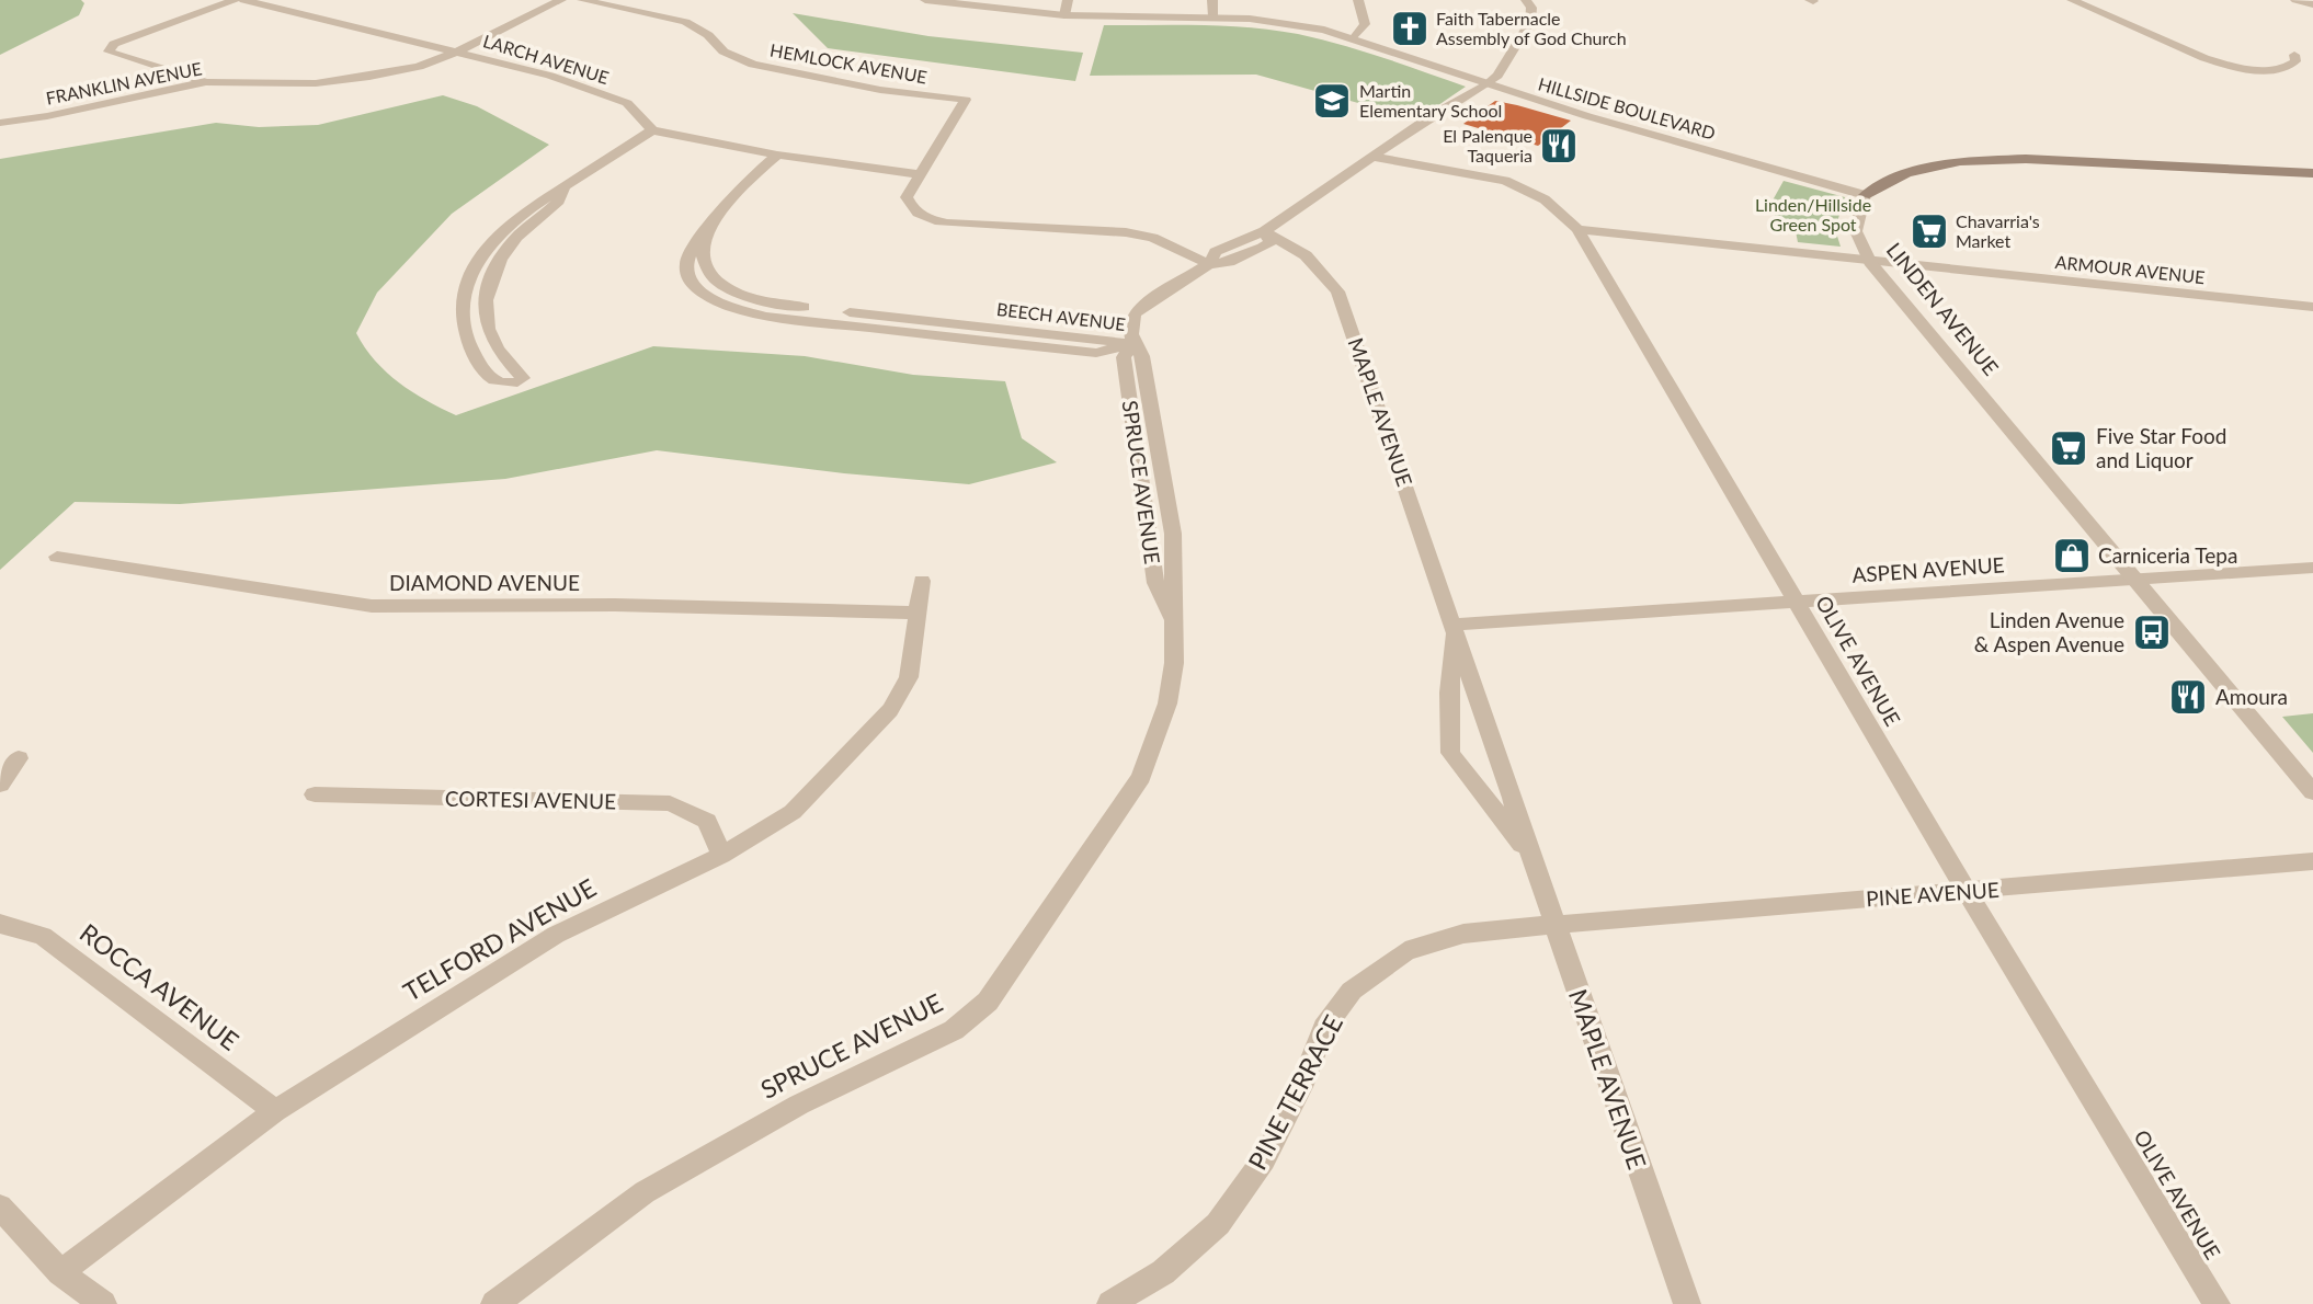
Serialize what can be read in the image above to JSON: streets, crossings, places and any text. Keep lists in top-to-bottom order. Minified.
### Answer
{"streets":{"street":["LARCH AVENUE","HEMLOCK AVENUE","FRANKLIN AVENUE","HILLSIDE BOULEVARD","ARMOUR AVENUE","LINDEN AVENUE","BEECH AVENUE","MAPLE AVENUE","SPRUCE AVENUE","ASPEN AVENUE","DIAMOND AVENUE","OLIVE AVENUE","CORTESI AVENUE","PINE AVENUE","TELFORD AVENUE","ROCCA AVENUE","PINE TERRACE"]},"crossings":[["LARCH AVENUE","FRANKLIN AVENUE"],["HEMLOCK AVENUE","SPRUCE AVENUE"],["HILLSIDE BOULEVARD","LINDEN AVENUE"],["HILLSIDE BOULEVARD","SPRUCE AVENUE"],["ARMOUR AVENUE","LINDEN AVENUE"],["ARMOUR AVENUE","OLIVE AVENUE"],["LINDEN AVENUE","ASPEN AVENUE"],["BEECH AVENUE","SPRUCE AVENUE"],["MAPLE AVENUE","SPRUCE AVENUE"],["MAPLE AVENUE","ASPEN AVENUE"],["MAPLE AVENUE","PINE AVENUE"],["MAPLE AVENUE","PINE TERRACE"],["SPRUCE AVENUE","OLIVE AVENUE"],["ASPEN AVENUE","OLIVE AVENUE"],["DIAMOND AVENUE","TELFORD AVENUE"],["OLIVE AVENUE","PINE AVENUE"],["CORTESI AVENUE","TELFORD AVENUE"],["PINE AVENUE","PINE TERRACE"],["TELFORD AVENUE","ROCCA AVENUE"]],"parks":["Linden/Hillside Green Spot"],"places":{"church":["Faith Tabernacle Assembly of God Church"],"school or university":["Martin Elementary School"],"restaurant":["El Palenque Taqueria","Amoura"],"supermarket":["Chavarria's Market","Five Star Food and Liquor"],"shop":["Carniceria Tepa"],"bus stop":["Linden Avenue & Aspen Avenue"]}}
